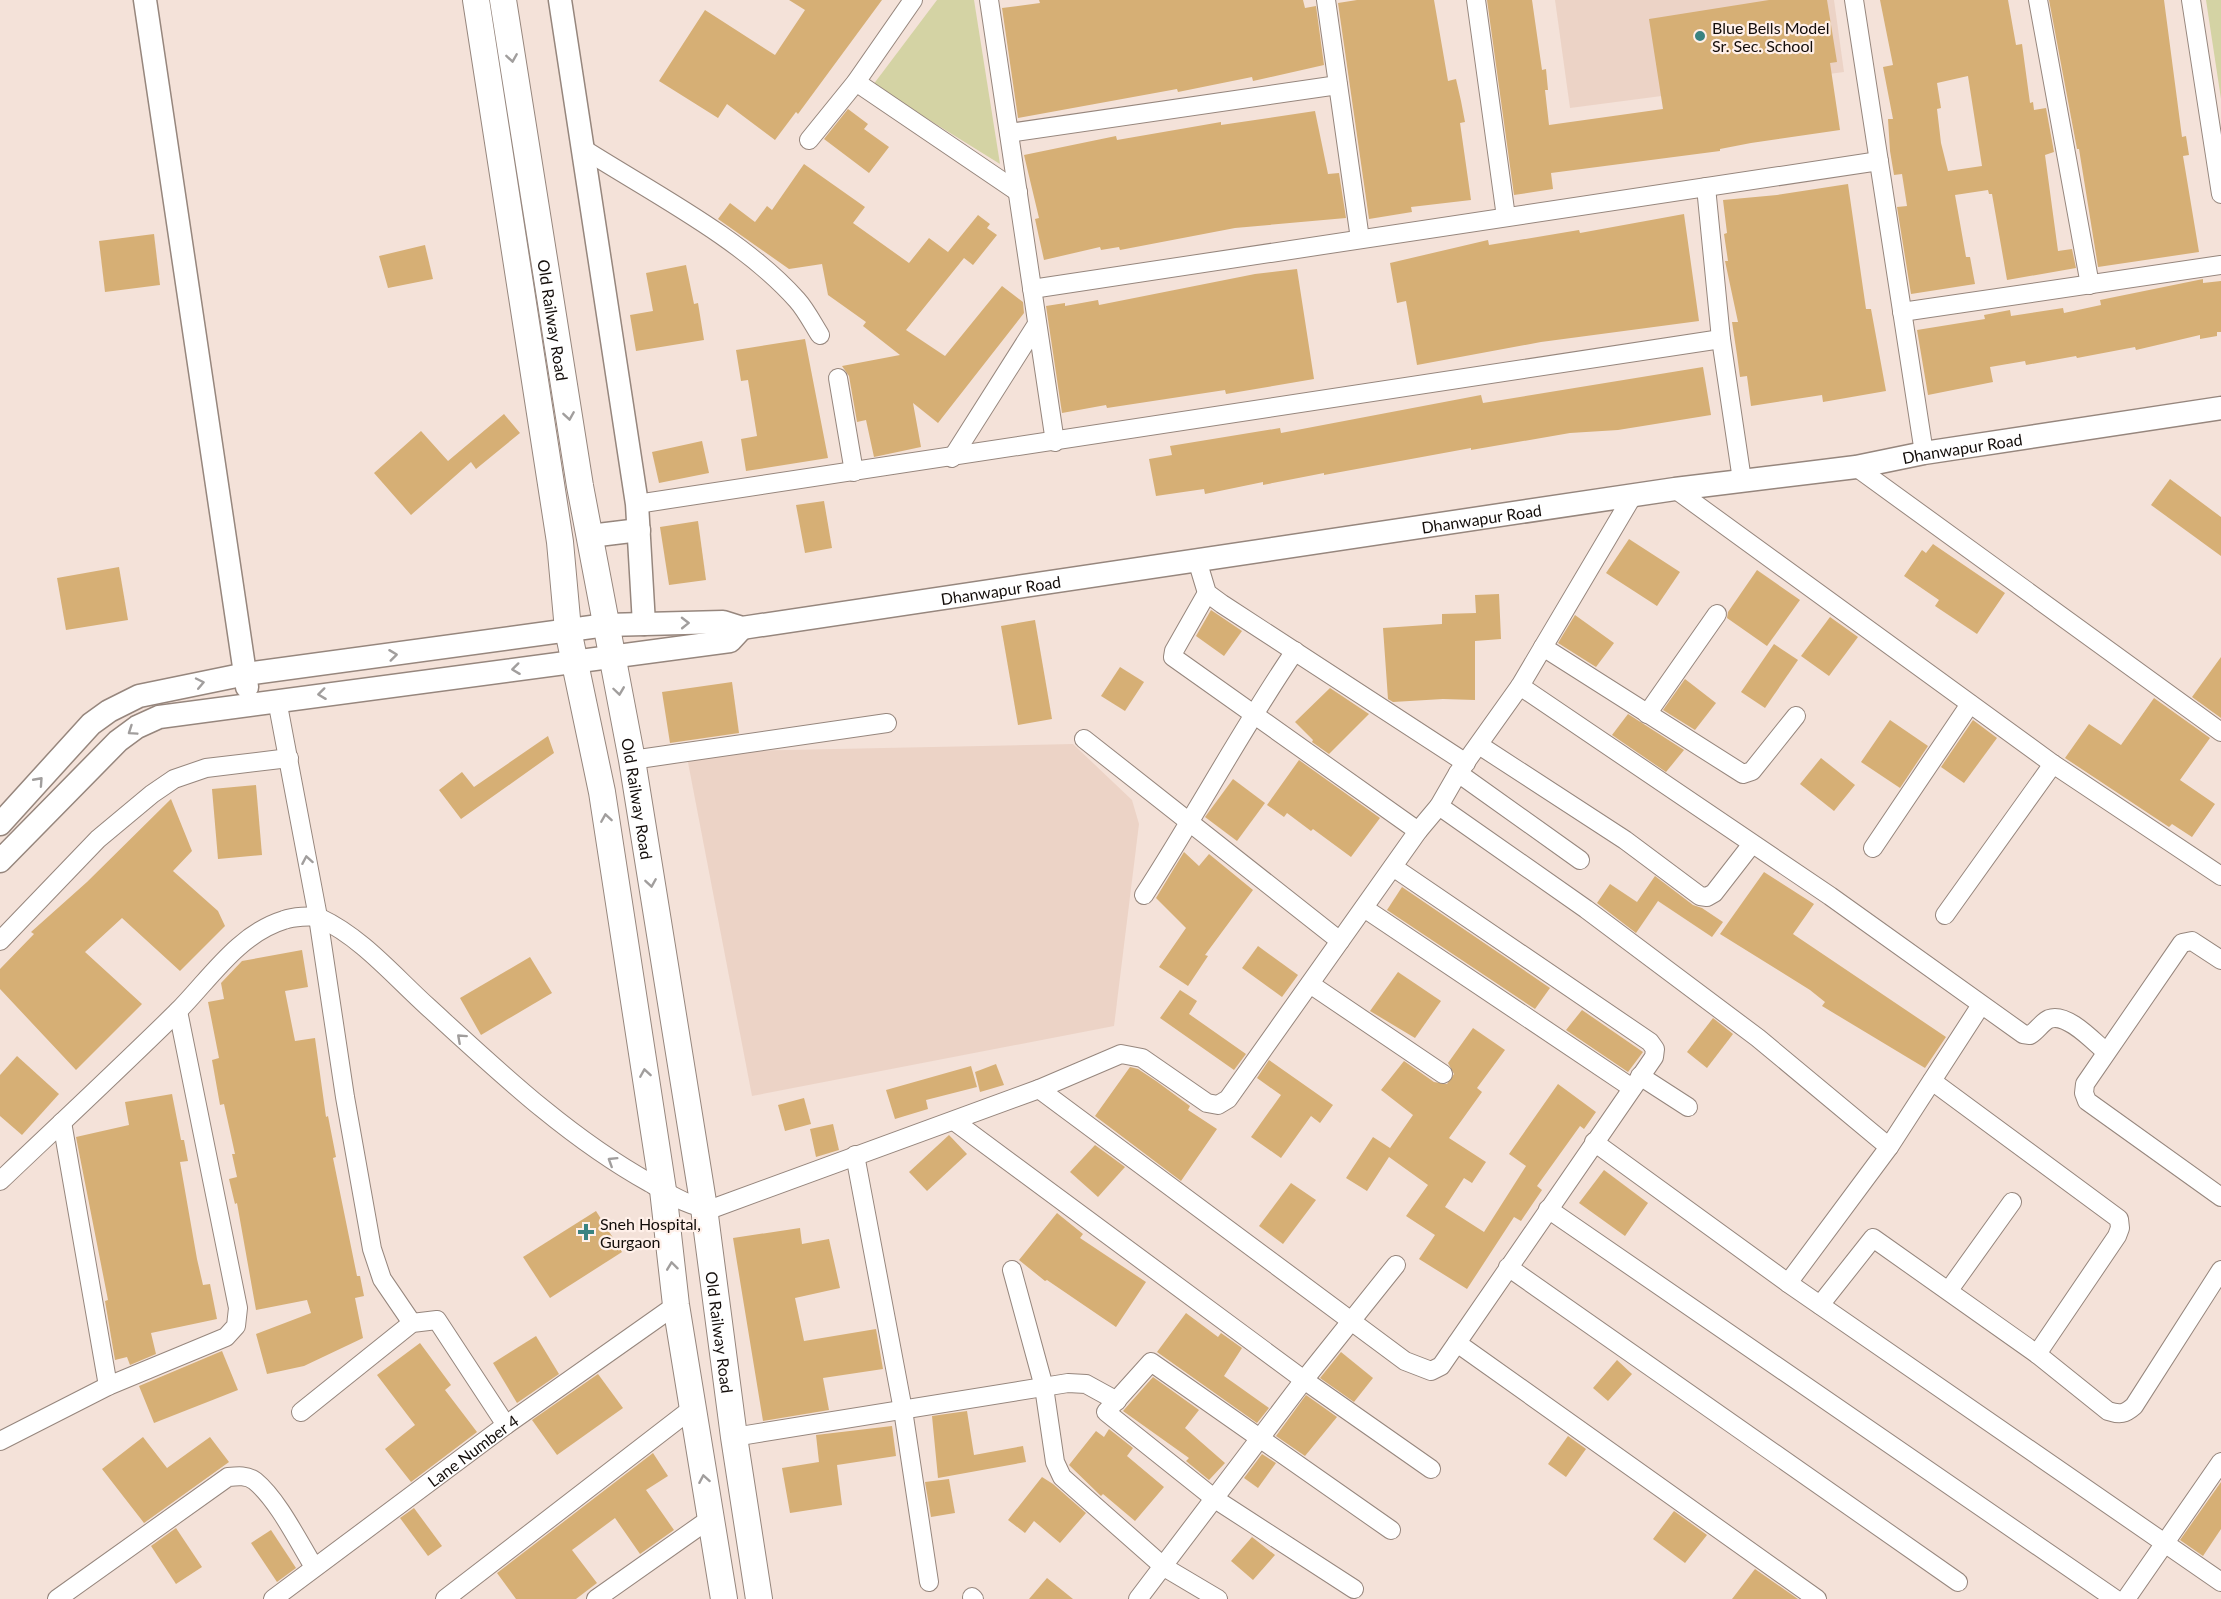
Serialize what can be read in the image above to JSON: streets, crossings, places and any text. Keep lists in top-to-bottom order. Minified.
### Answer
{"streets":{"main road":["Old Railway Road"],"street":["Dhanwapur Road","Lane Number 4"]},"crossings":[["Old Railway Road","Dhanwapur Road"],["Old Railway Road","Lane Number 4"]],"places":{"other":["Blue Bells Model Sr. Sec. School"],"health":["Sneh Hospital, Gurgaon"]}}
